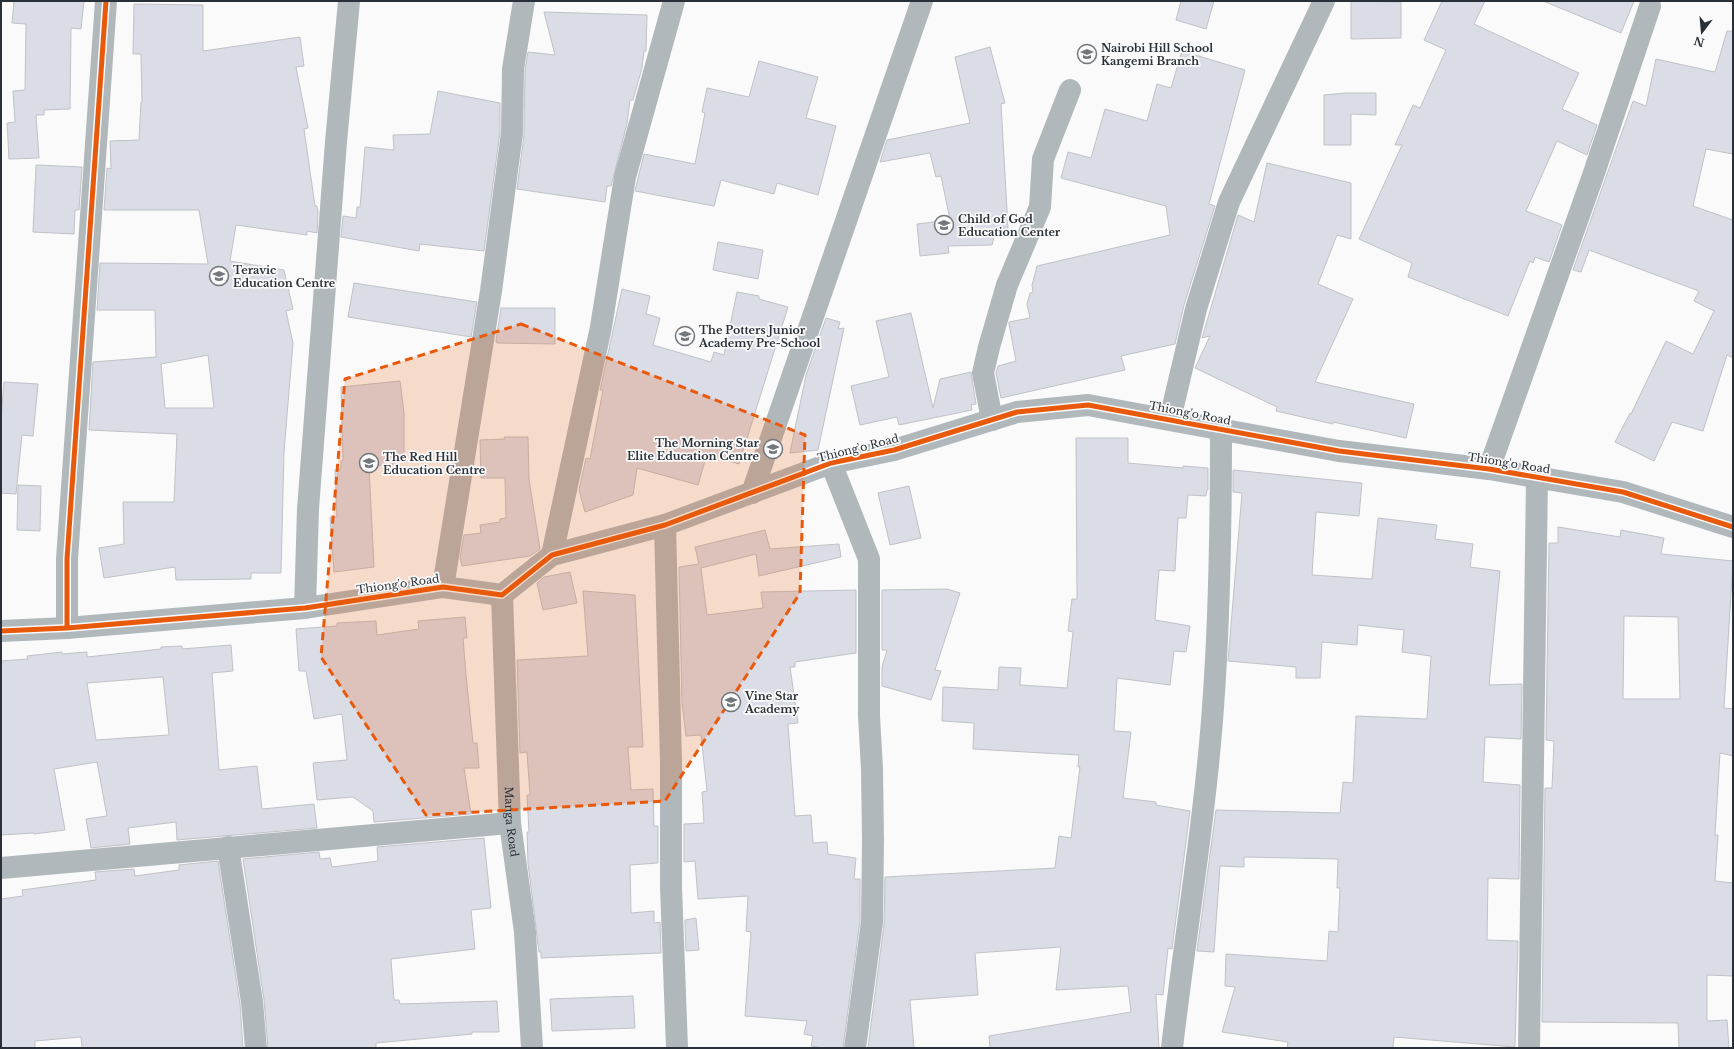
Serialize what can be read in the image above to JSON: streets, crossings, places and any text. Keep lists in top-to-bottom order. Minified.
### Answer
{"streets":{"street":["Thiong'o Road","Manga Road"]},"crossings":[["Thiong'o Road","Manga Road"]],"places":{"school or university":["Nairobi Hill School Kangemi Branch","Child of God Education Center","Teravic Education Centre","The Potters Junior Academy Pre-School","The Morning Star Elite Education Centre","The Red Hill Education Centre","Vine Star Academy"]},"north":"bottom"}
